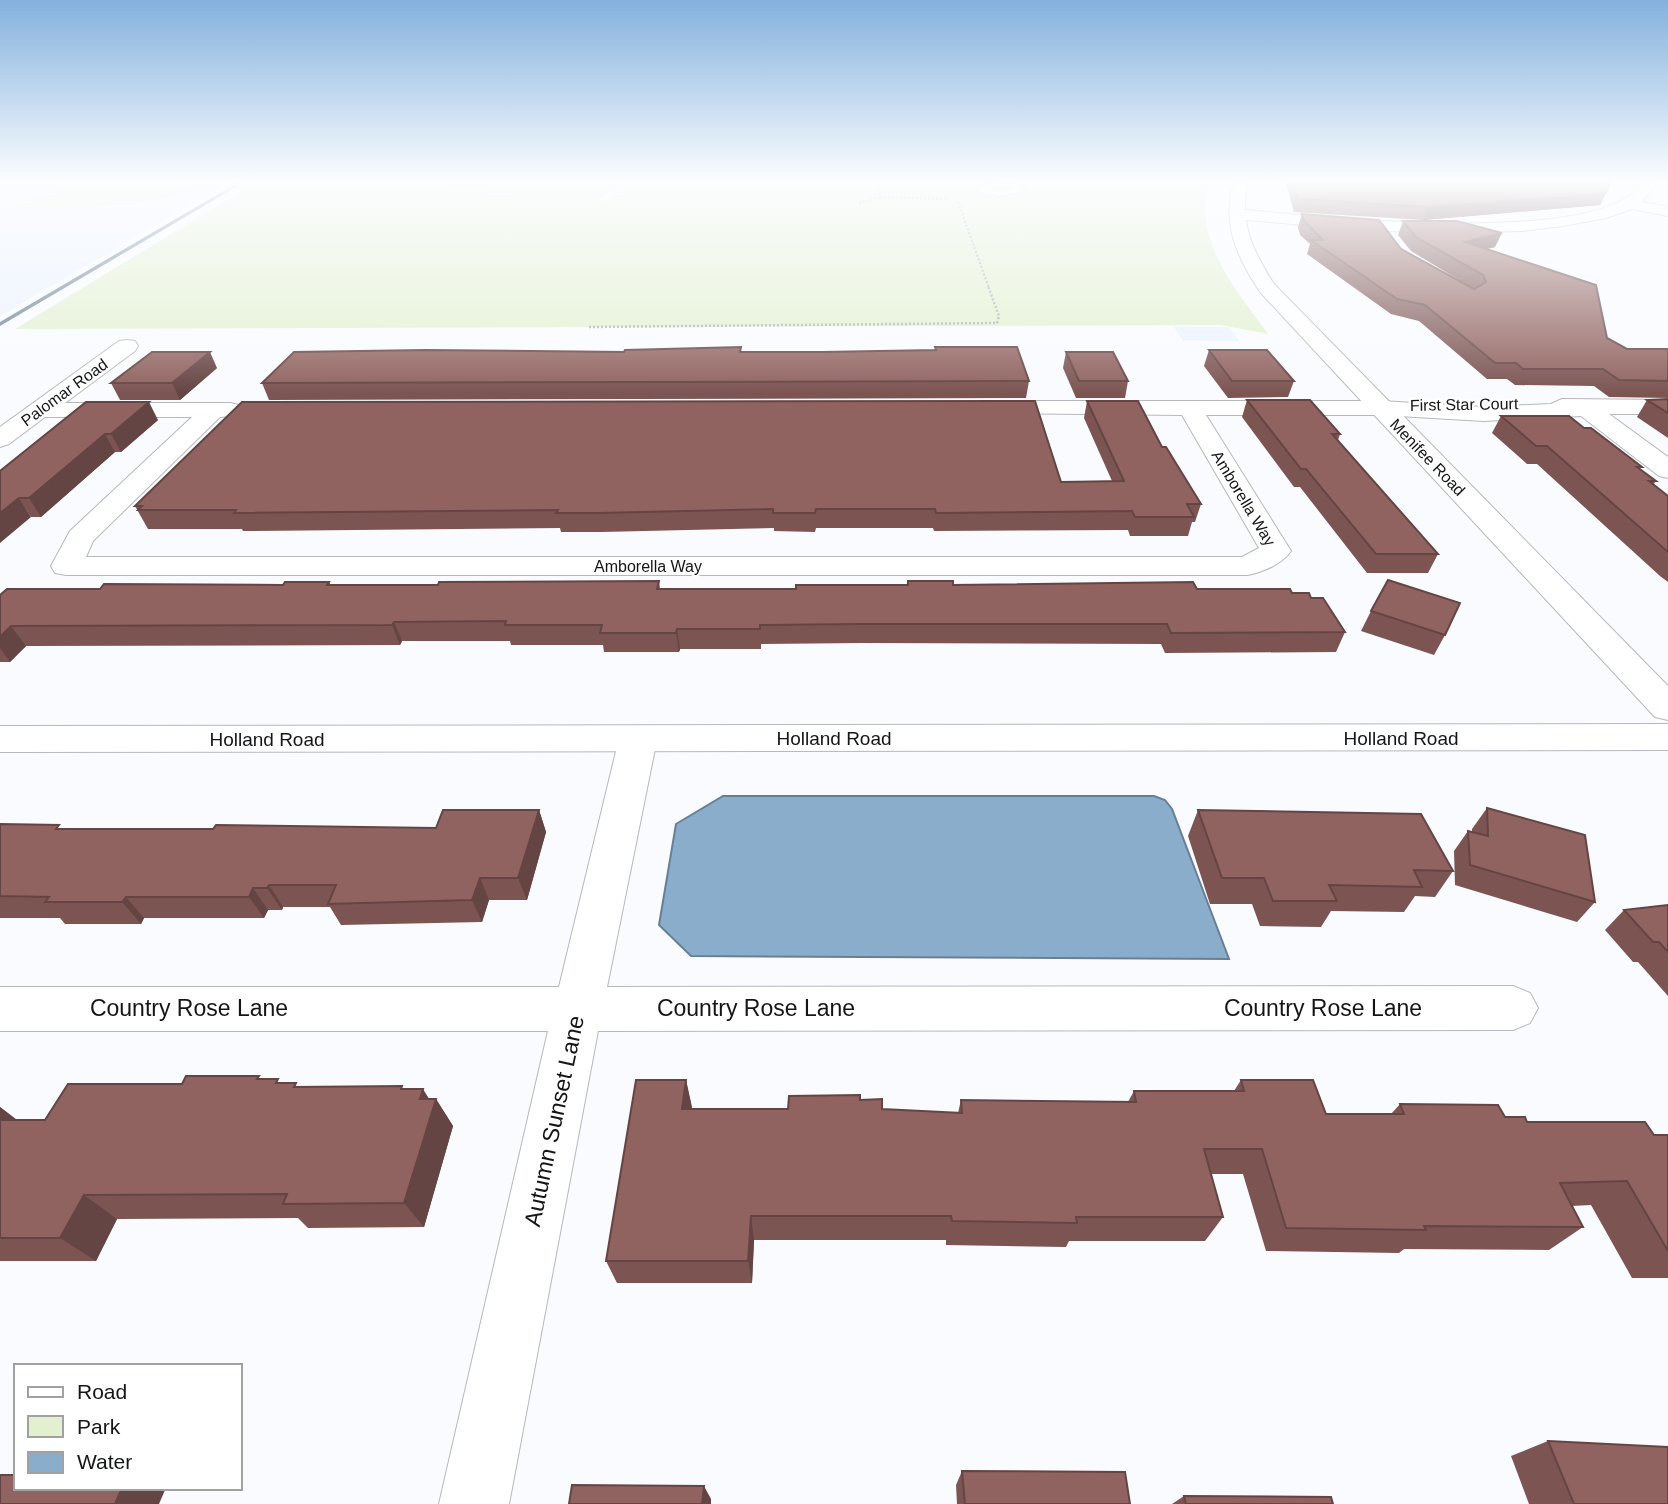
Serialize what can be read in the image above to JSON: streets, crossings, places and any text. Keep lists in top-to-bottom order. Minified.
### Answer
{"streets":{"street":["Palomar Road","First Star Court","Menifee Road","Amborella Way","Holland Road","Country Rose Lane","Autumn Sunset Lane"]},"crossings":[["First Star Court","Menifee Road"],["First Star Court","Amborella Way"],["Holland Road","Autumn Sunset Lane"],["Country Rose Lane","Autumn Sunset Lane"]],"legend":["Road","Park","Water"]}
